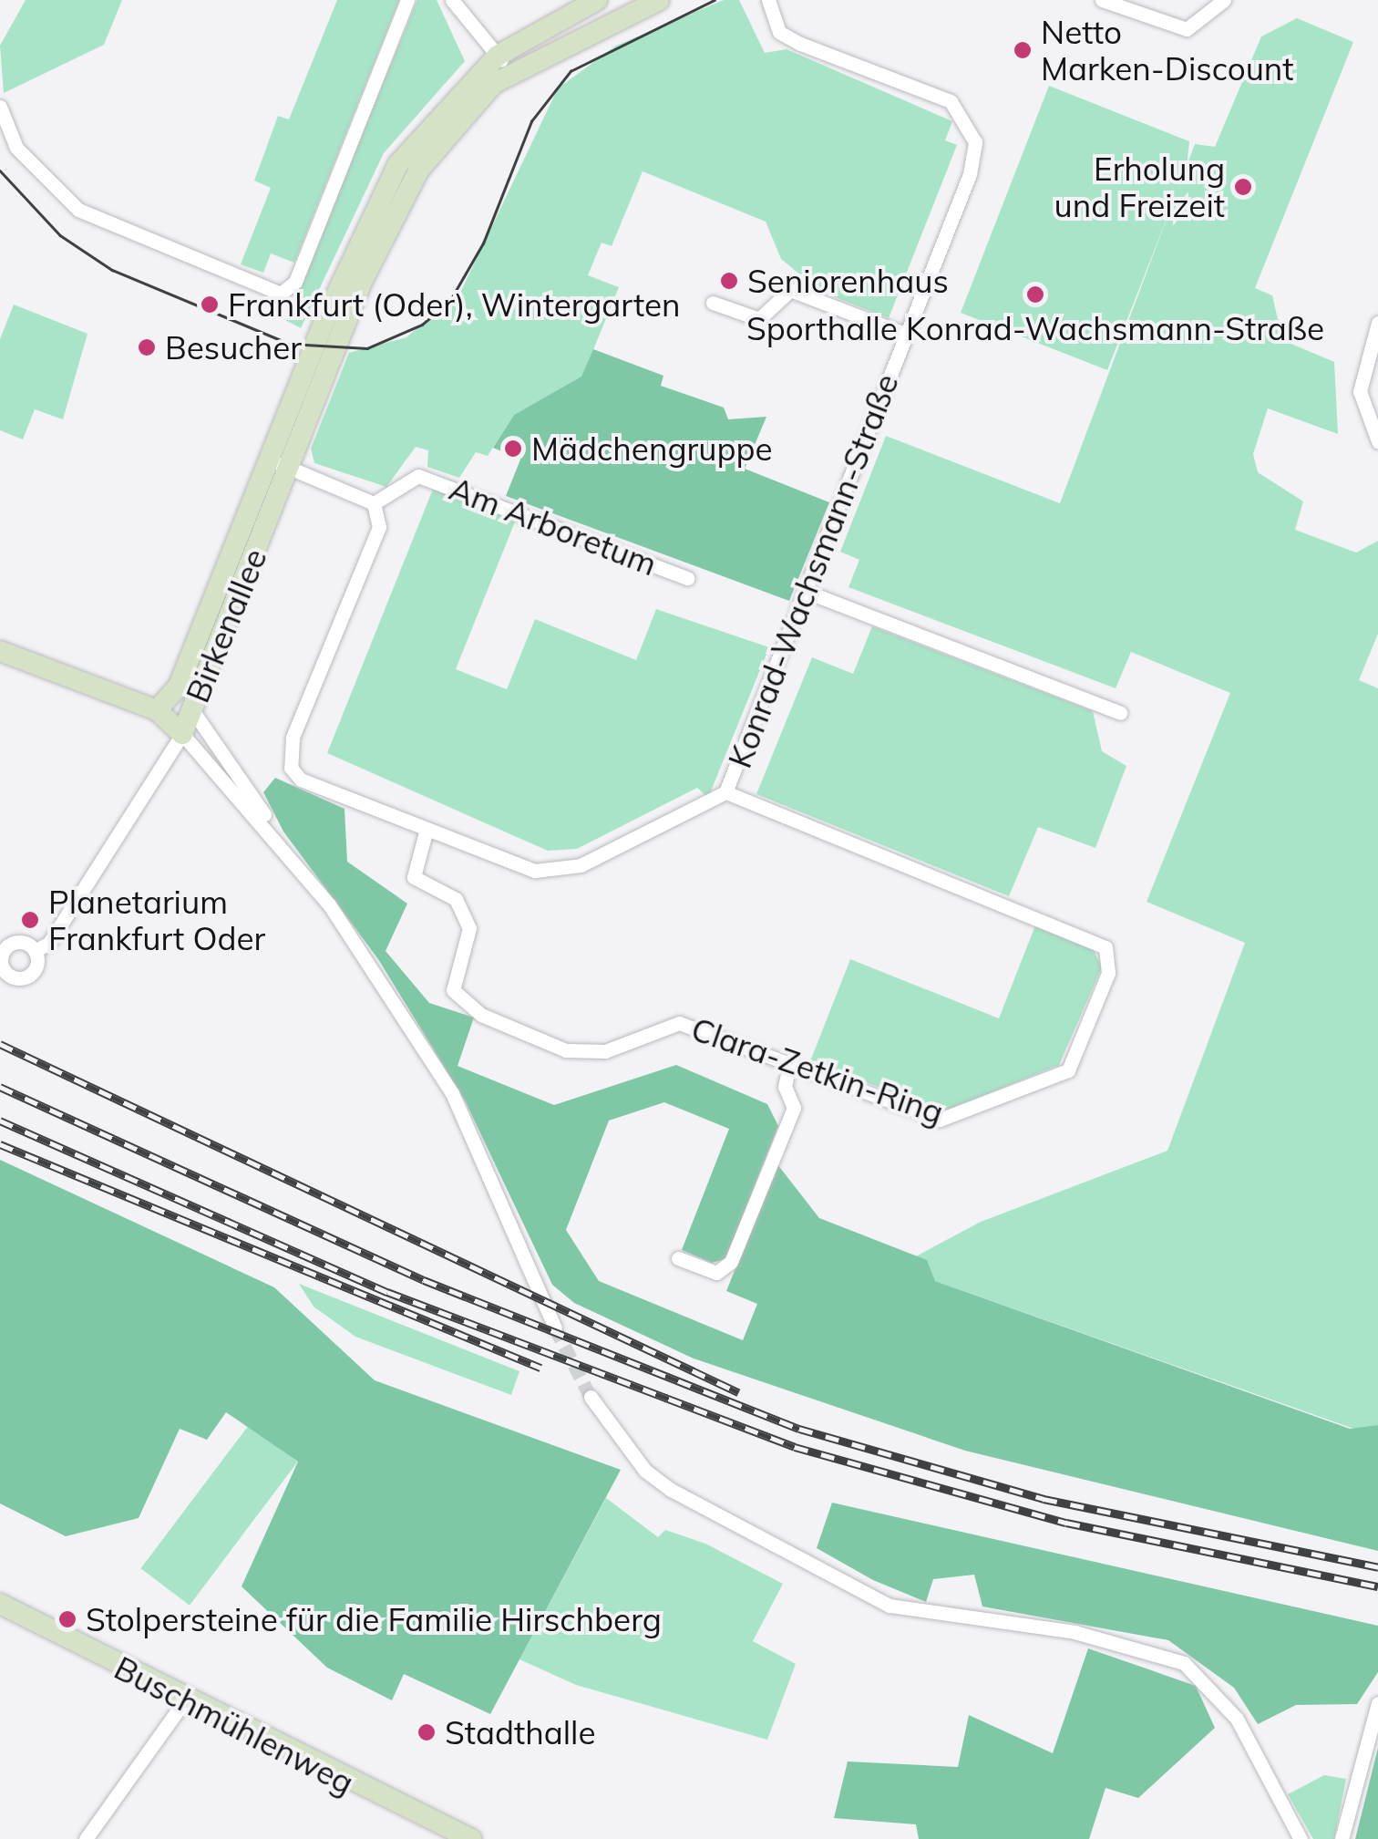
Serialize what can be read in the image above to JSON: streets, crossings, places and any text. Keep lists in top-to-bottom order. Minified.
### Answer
{"streets":{"street":["Am Arboretum","Konrad-Wachsmann-Straße","Birkenallee","Clara-Zetkin-Ring","Buschmühlenweg"]},"crossings":[["Am Arboretum","Konrad-Wachsmann-Straße"],["Konrad-Wachsmann-Straße","Clara-Zetkin-Ring"]],"places":["Netto Marken-Discount","Erholung und Freizeit","Seniorenhaus","Sporthalle Konrad-Wachsmann-Straße","Frankfurt (Oder), Wintergarten","Besucher","Mädchengruppe","Planetarium Frankfurt Oder","Stolpersteine für die Familie Hirschberg","Stadthalle"]}
